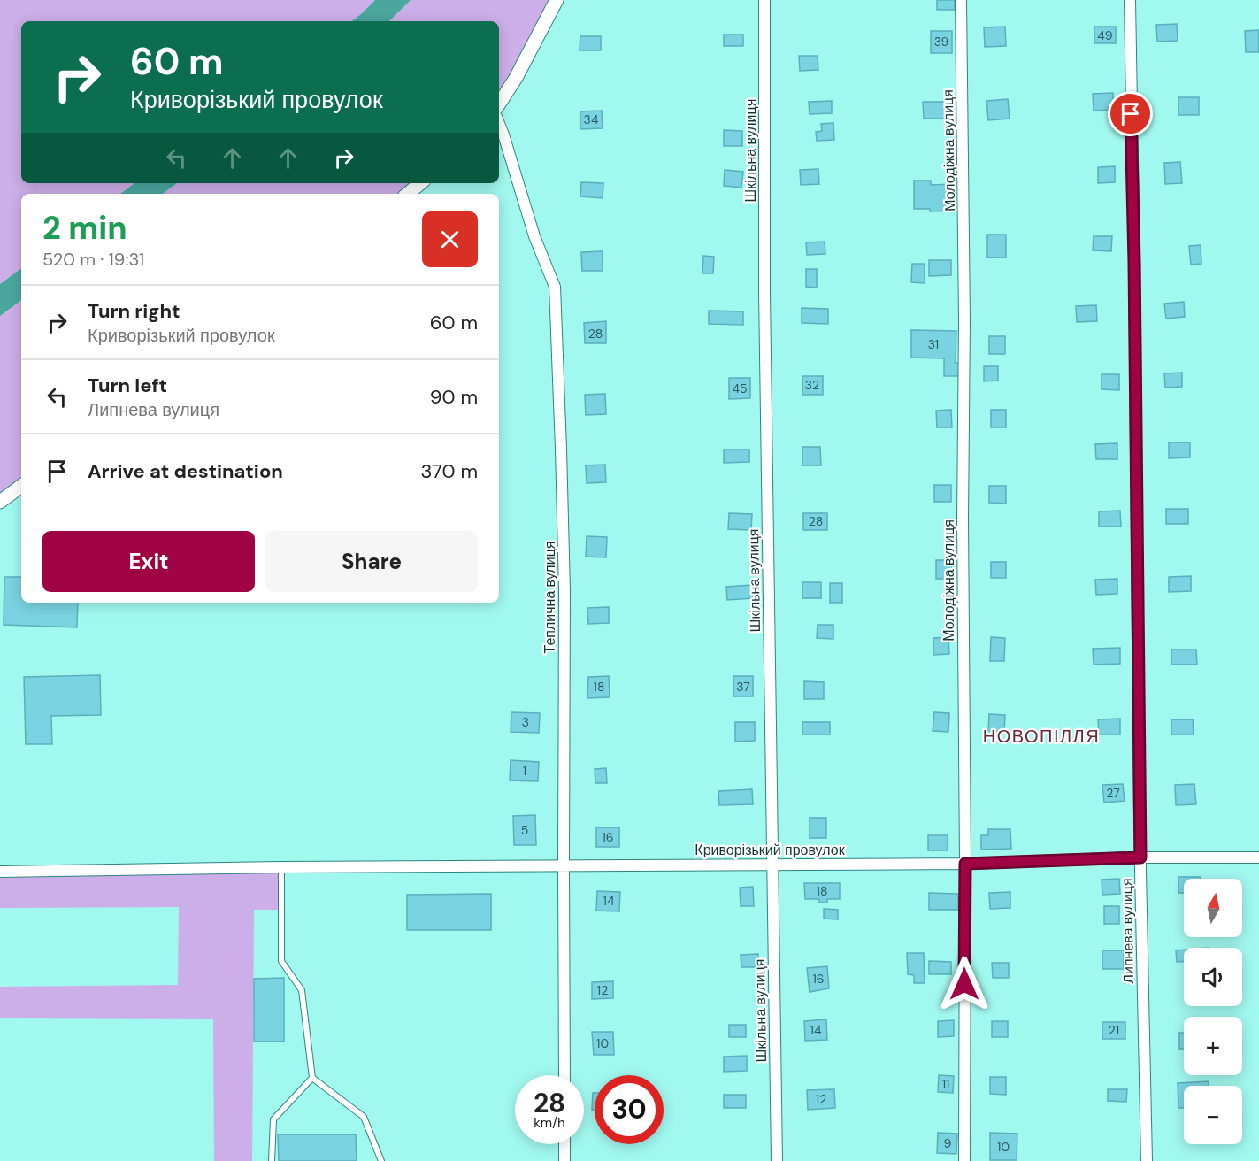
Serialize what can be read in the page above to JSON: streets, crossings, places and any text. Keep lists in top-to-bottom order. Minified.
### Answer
{"streets":{"street":["Шкільна вулиця","Молодіжна вулиця","Теплична вулиця","Криворізький провулок","Липнева вулиця"]},"crossings":[["Шкільна вулиця","Криворізький провулок"],["Молодіжна вулиця","Криворізький провулок"],["Теплична вулиця","Криворізький провулок"],["Криворізький провулок","Липнева вулиця"]],"districts":["НОВОПІЛЛЯ"],"house_numbers":["49","39","34","28","31","32","45","28","18","37","3","1","27","5","16","18","14","16","12","14","21","10","11","12","9","10"],"north":"top","page":{"turn":["60 m","Криворізький провулок"],"heading":["2 min","520 m · 19:31"],"list":[{"name":"Turn right","note":"Криворізький провулок","value":"60 m"},{"name":"Turn left","note":"Липнева вулиця","value":"90 m"},{"name":"Arrive at destination","value":"370 m"}],"buttons":["Exit","Share"],"map_buttons":["+","−"],"speed":"28 km/h","limit":"30"}}
